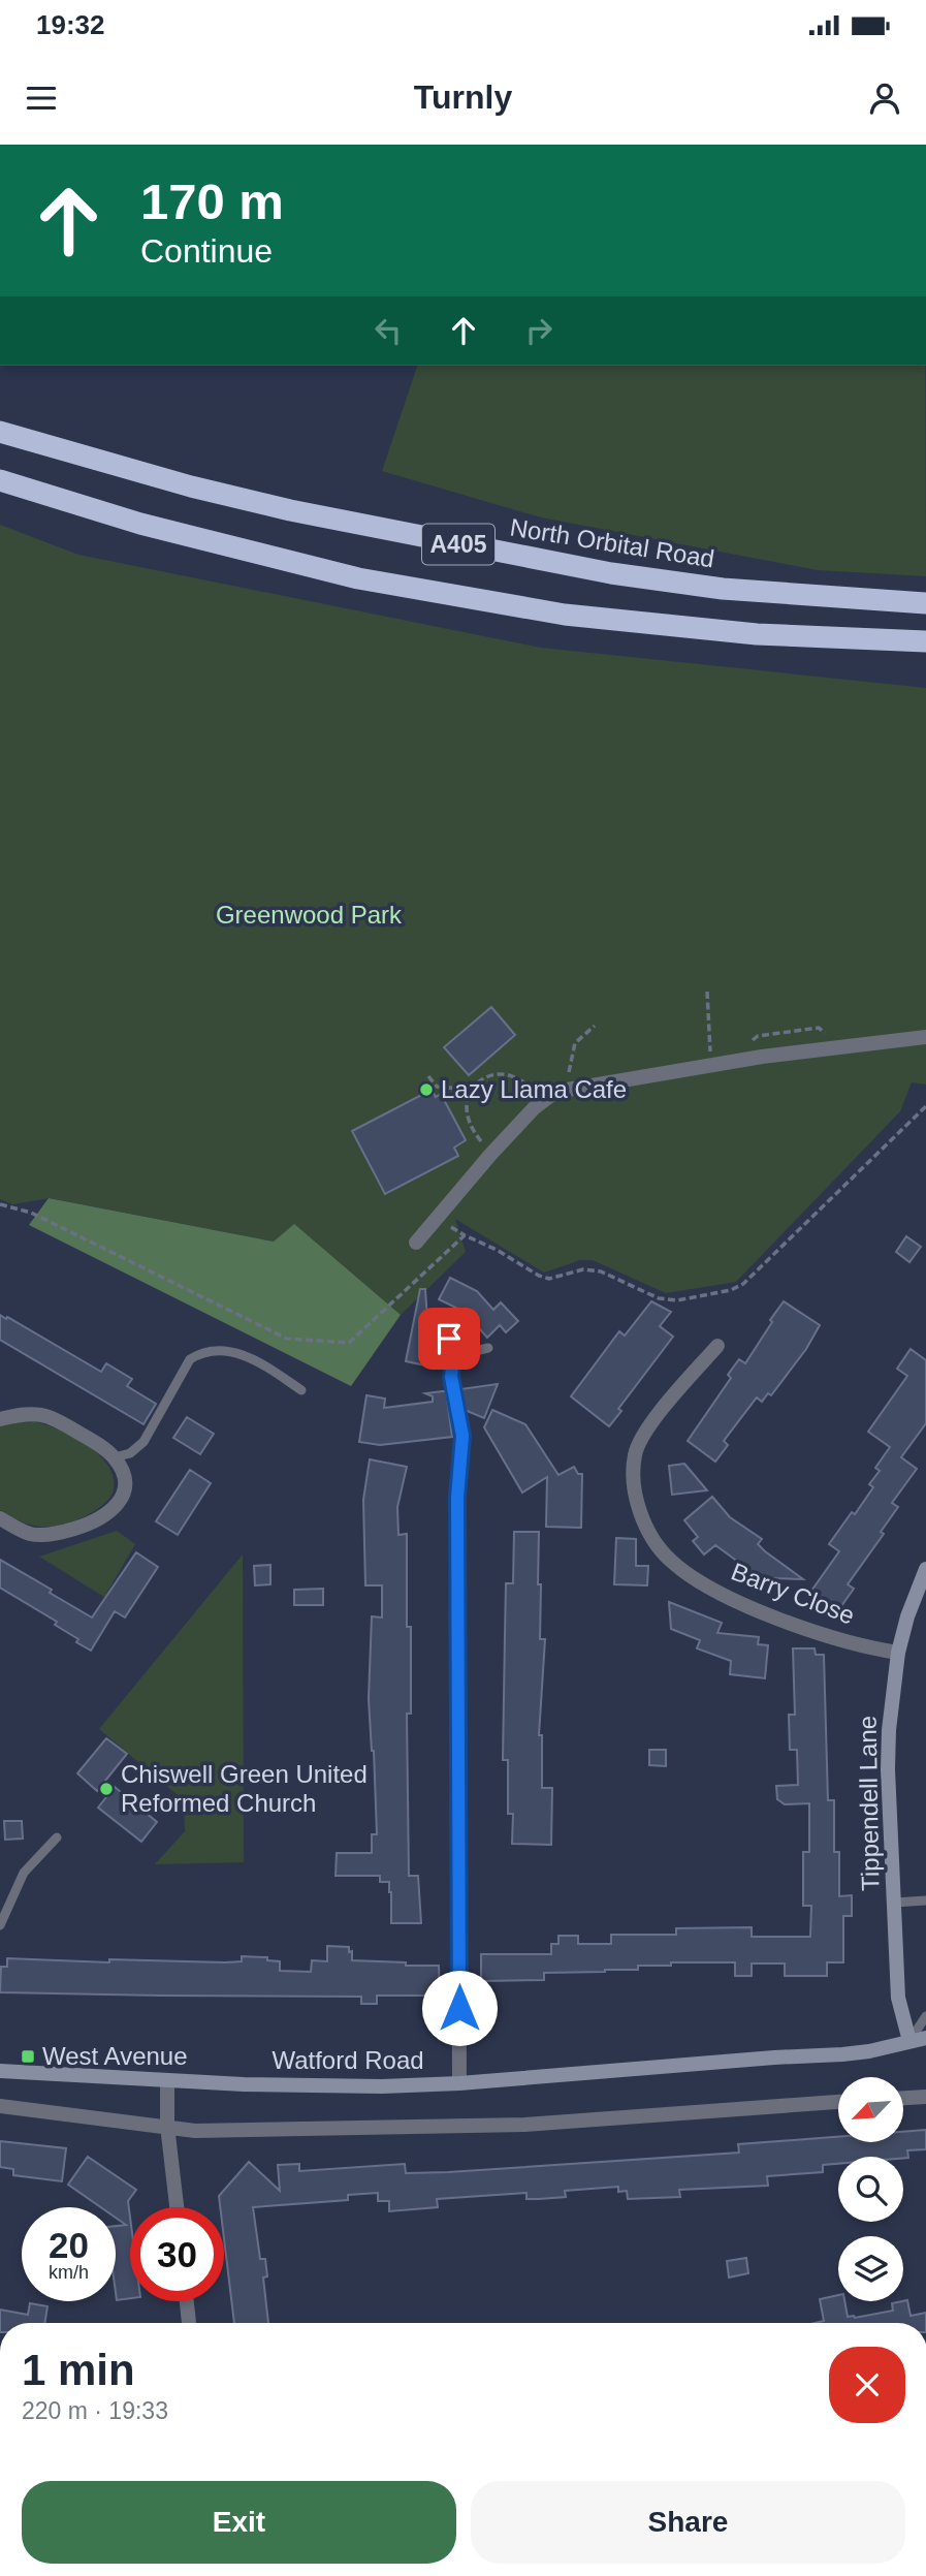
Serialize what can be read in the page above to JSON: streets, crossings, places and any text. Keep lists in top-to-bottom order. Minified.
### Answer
{"streets":{"highway":["North Orbital Road","A405"],"main road":["Tippendell Lane","Watford Road"],"street":["Barry Close"]},"crossings":[["Barry Close","Tippendell Lane"],["Tippendell Lane","Watford Road"]],"parks":["Greenwood Park"],"places":{"other":["Lazy Llama Cafe","Chiswell Green United Reformed Church"],"transit":["West Avenue"]},"north":"bottom left","page":{"status":"19:32","header":"Turnly","turn":["170 m","Continue"],"speed":"20 km/h","limit":"30","heading":["1 min","220 m · 19:33"],"buttons":["Exit","Share"]}}
